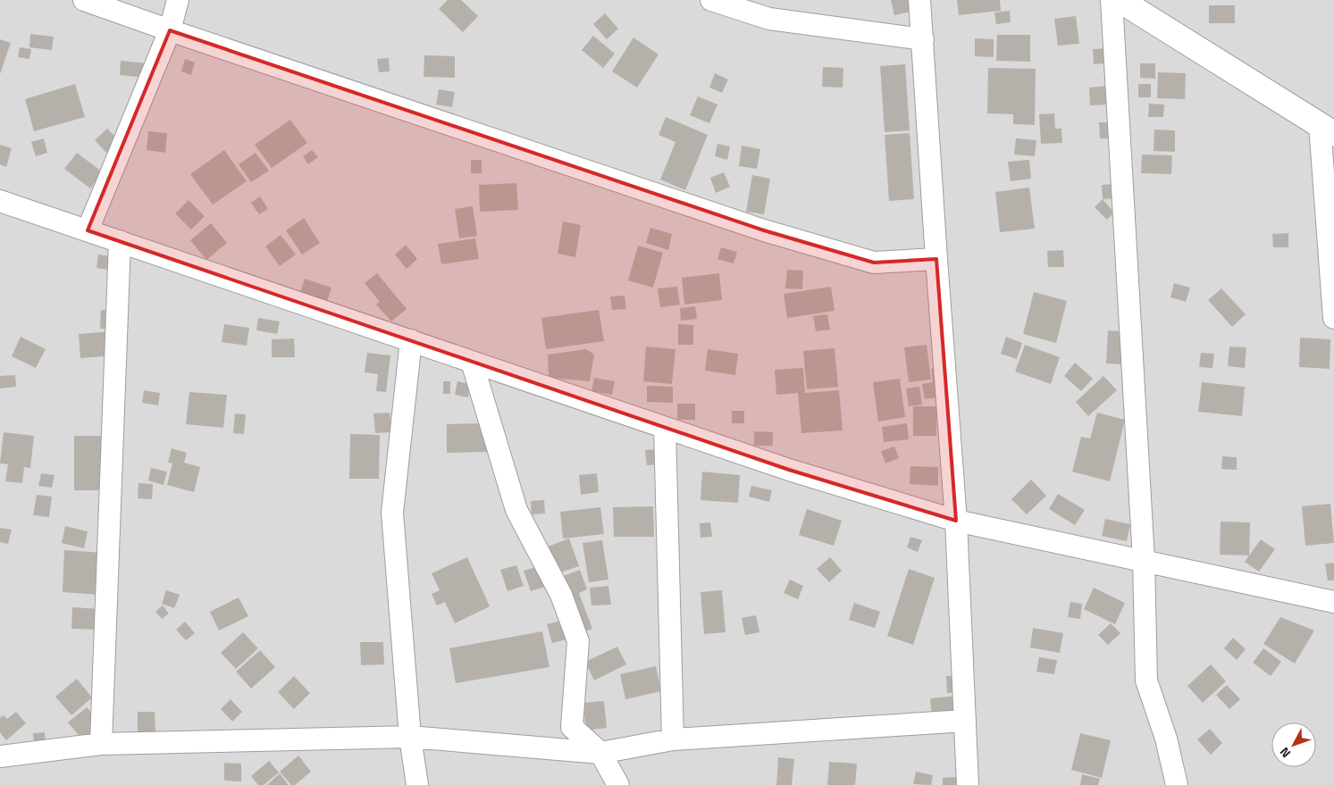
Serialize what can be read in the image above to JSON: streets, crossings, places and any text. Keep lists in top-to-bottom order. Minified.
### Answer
{"north":"bottom left"}
